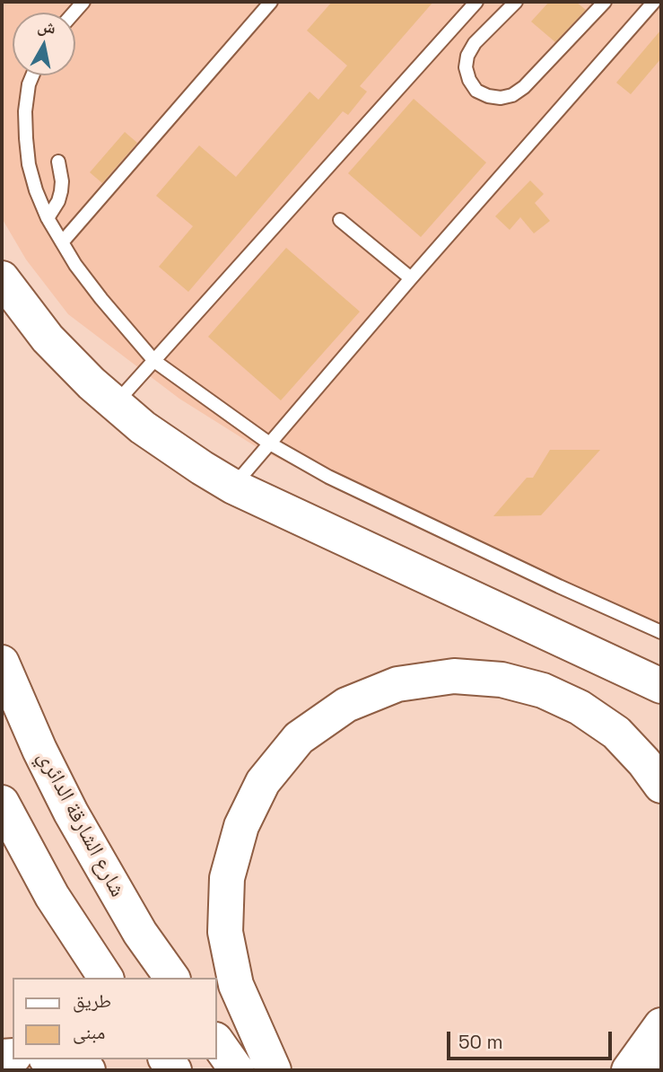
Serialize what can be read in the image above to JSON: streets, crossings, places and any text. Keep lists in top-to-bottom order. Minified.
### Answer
{"streets":{"main road":["شارع الشارقة الدائري"]},"legend":["طريق","مبنى"],"scale_bar":"50 m","north":"top"}
